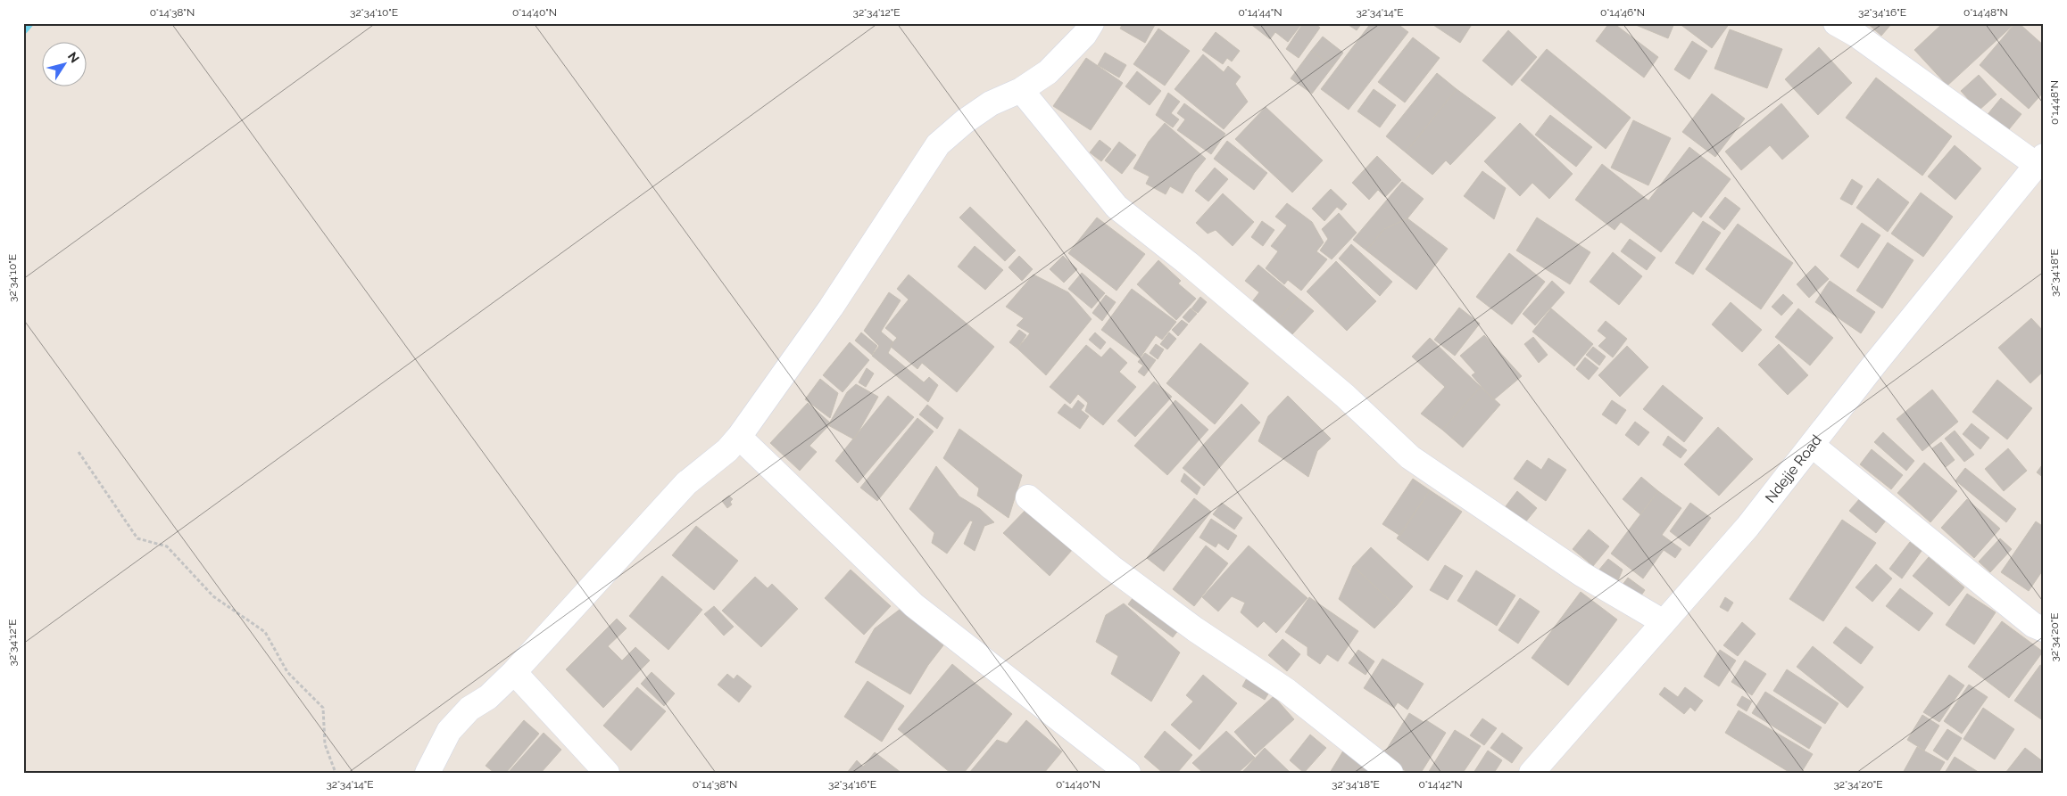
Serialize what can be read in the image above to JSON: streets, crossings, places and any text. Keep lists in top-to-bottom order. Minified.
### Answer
{"streets":{"street":["Ndejje Road"]},"north":"top right","coordinates":["0°14'38\"N","32°34'10\"E","0°14'40\"N","32°34'12\"E","0°14'44\"N","32°34'14\"E","0°14'46\"N","32°34'16\"E","0°14'48\"N","32°34'18\"E","32°34'20\"E","0°14'42\"N"]}
